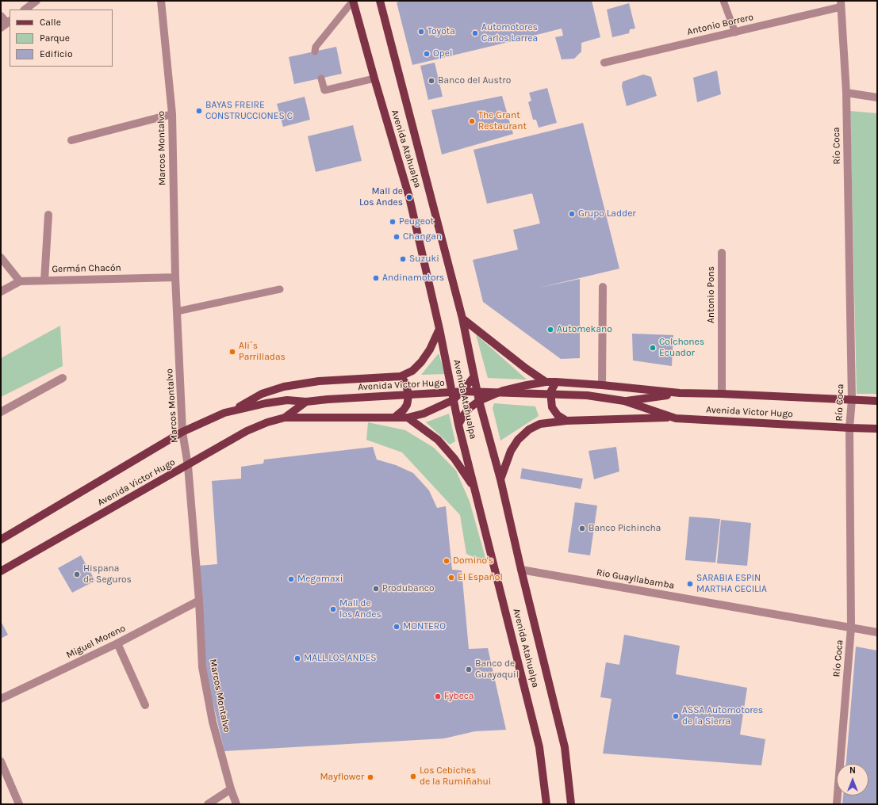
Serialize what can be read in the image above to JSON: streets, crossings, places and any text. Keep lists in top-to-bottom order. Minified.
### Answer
{"streets":{"main road":["Avenida Atahualpa","Avenida Victor Hugo"],"street":["Antonio Borrero","Río Coca","Marcos Montalvo","Germán Chacón","Antonio Pons","Rio Guayllabamba","Miguel Moreno"]},"crossings":[["Antonio Borrero","Río Coca"],["Río Coca","Avenida Victor Hugo"],["Río Coca","Rio Guayllabamba"],["Marcos Montalvo","Germán Chacón"],["Marcos Montalvo","Avenida Victor Hugo"],["Marcos Montalvo","Miguel Moreno"],["Avenida Atahualpa","Avenida Victor Hugo"],["Avenida Atahualpa","Rio Guayllabamba"],["Antonio Pons","Avenida Victor Hugo"]],"places":["Toyota","Automotores Carlos Larrea","Opel","Banco del Austro","BAYAS FREIRE CONSTRUCCIONES C","The Grant Restaurant","Mall de Los Andes","Grupo Ladder","Peugeot","Changan","Suzuki","Andinamotors","Automekano","Colchones Ecuador","Ali´s Parrilladas","Banco Pichincha","Domino's","Hispana de Seguros","El Español","Megamaxi","SARABIA ESPIN MARTHA CECILIA","Produbanco","Mall de los Andes","MONTERO","MALL LOS ANDES","Banco de Guayaquil","Fybeca","ASSA Automotores de la Sierra","Los Cebiches de la Rumiñahui","Mayflower"],"legend":["Calle","Parque","Edificio"],"north":"top"}
